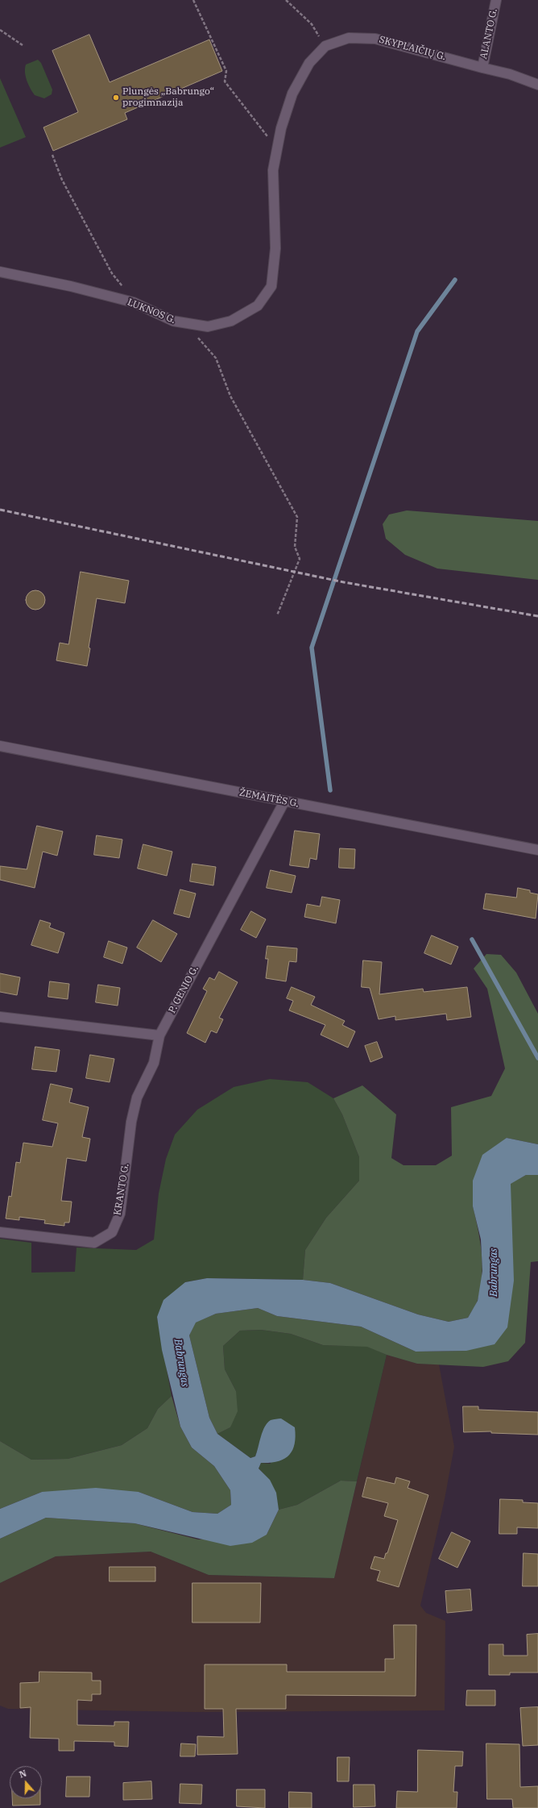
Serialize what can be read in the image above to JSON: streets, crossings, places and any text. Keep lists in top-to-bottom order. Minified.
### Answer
{"streets":{"street":["ALANTO G.","SKYPLAIČIŲ G.","LUKNOS G.","ŽEMAITĖS G.","P. GENIO G.","KRANTO G."]},"crossings":[["ALANTO G.","SKYPLAIČIŲ G."],["SKYPLAIČIŲ G.","LUKNOS G."],["ŽEMAITĖS G.","P. GENIO G."],["P. GENIO G.","KRANTO G."]],"water":["Babrungas"],"places":["Plungės „Babrungo“ progimnazija"],"north":"top"}
